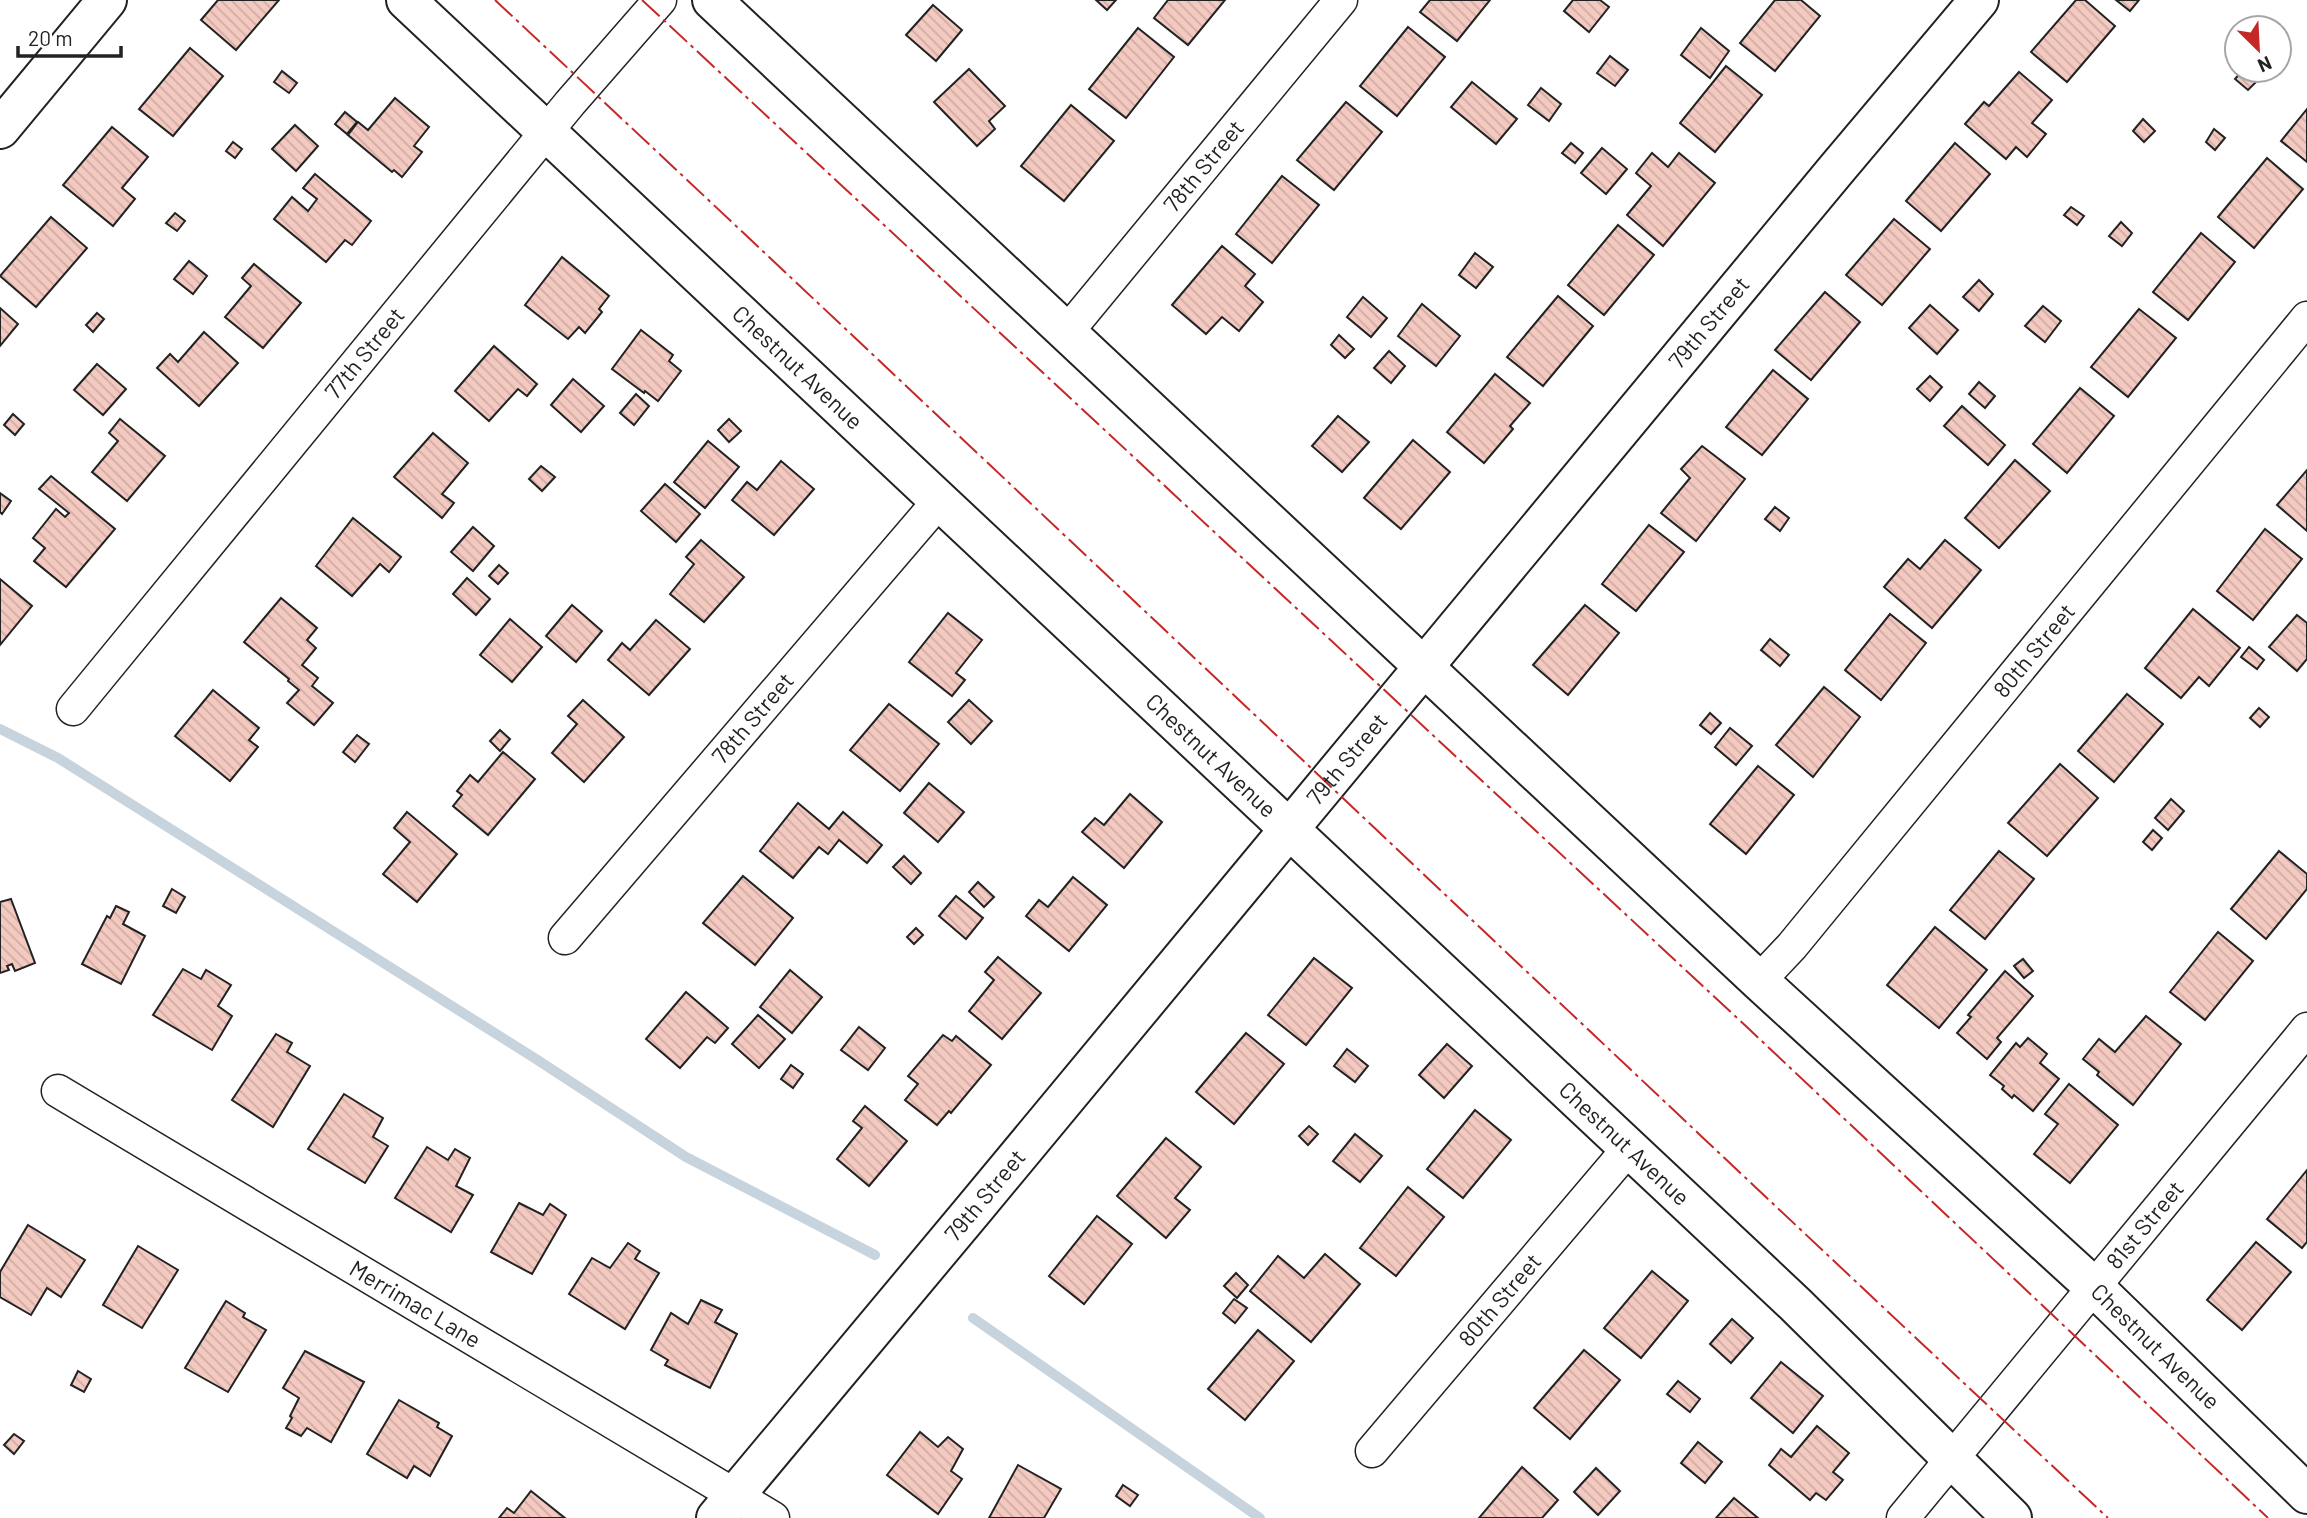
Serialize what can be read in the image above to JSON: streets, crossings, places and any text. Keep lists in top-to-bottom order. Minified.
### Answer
{"streets":{"street":["78th Street","79th Street","77th Street","Chestnut Avenue","80th Street","81st Street","Merrimac Lane"]},"crossings":[["78th Street","Chestnut Avenue"],["79th Street","Chestnut Avenue"],["79th Street","Merrimac Lane"],["77th Street","Chestnut Avenue"],["Chestnut Avenue","80th Street"],["Chestnut Avenue","81st Street"]],"scale_bar":"20 m","north":"bottom right"}
